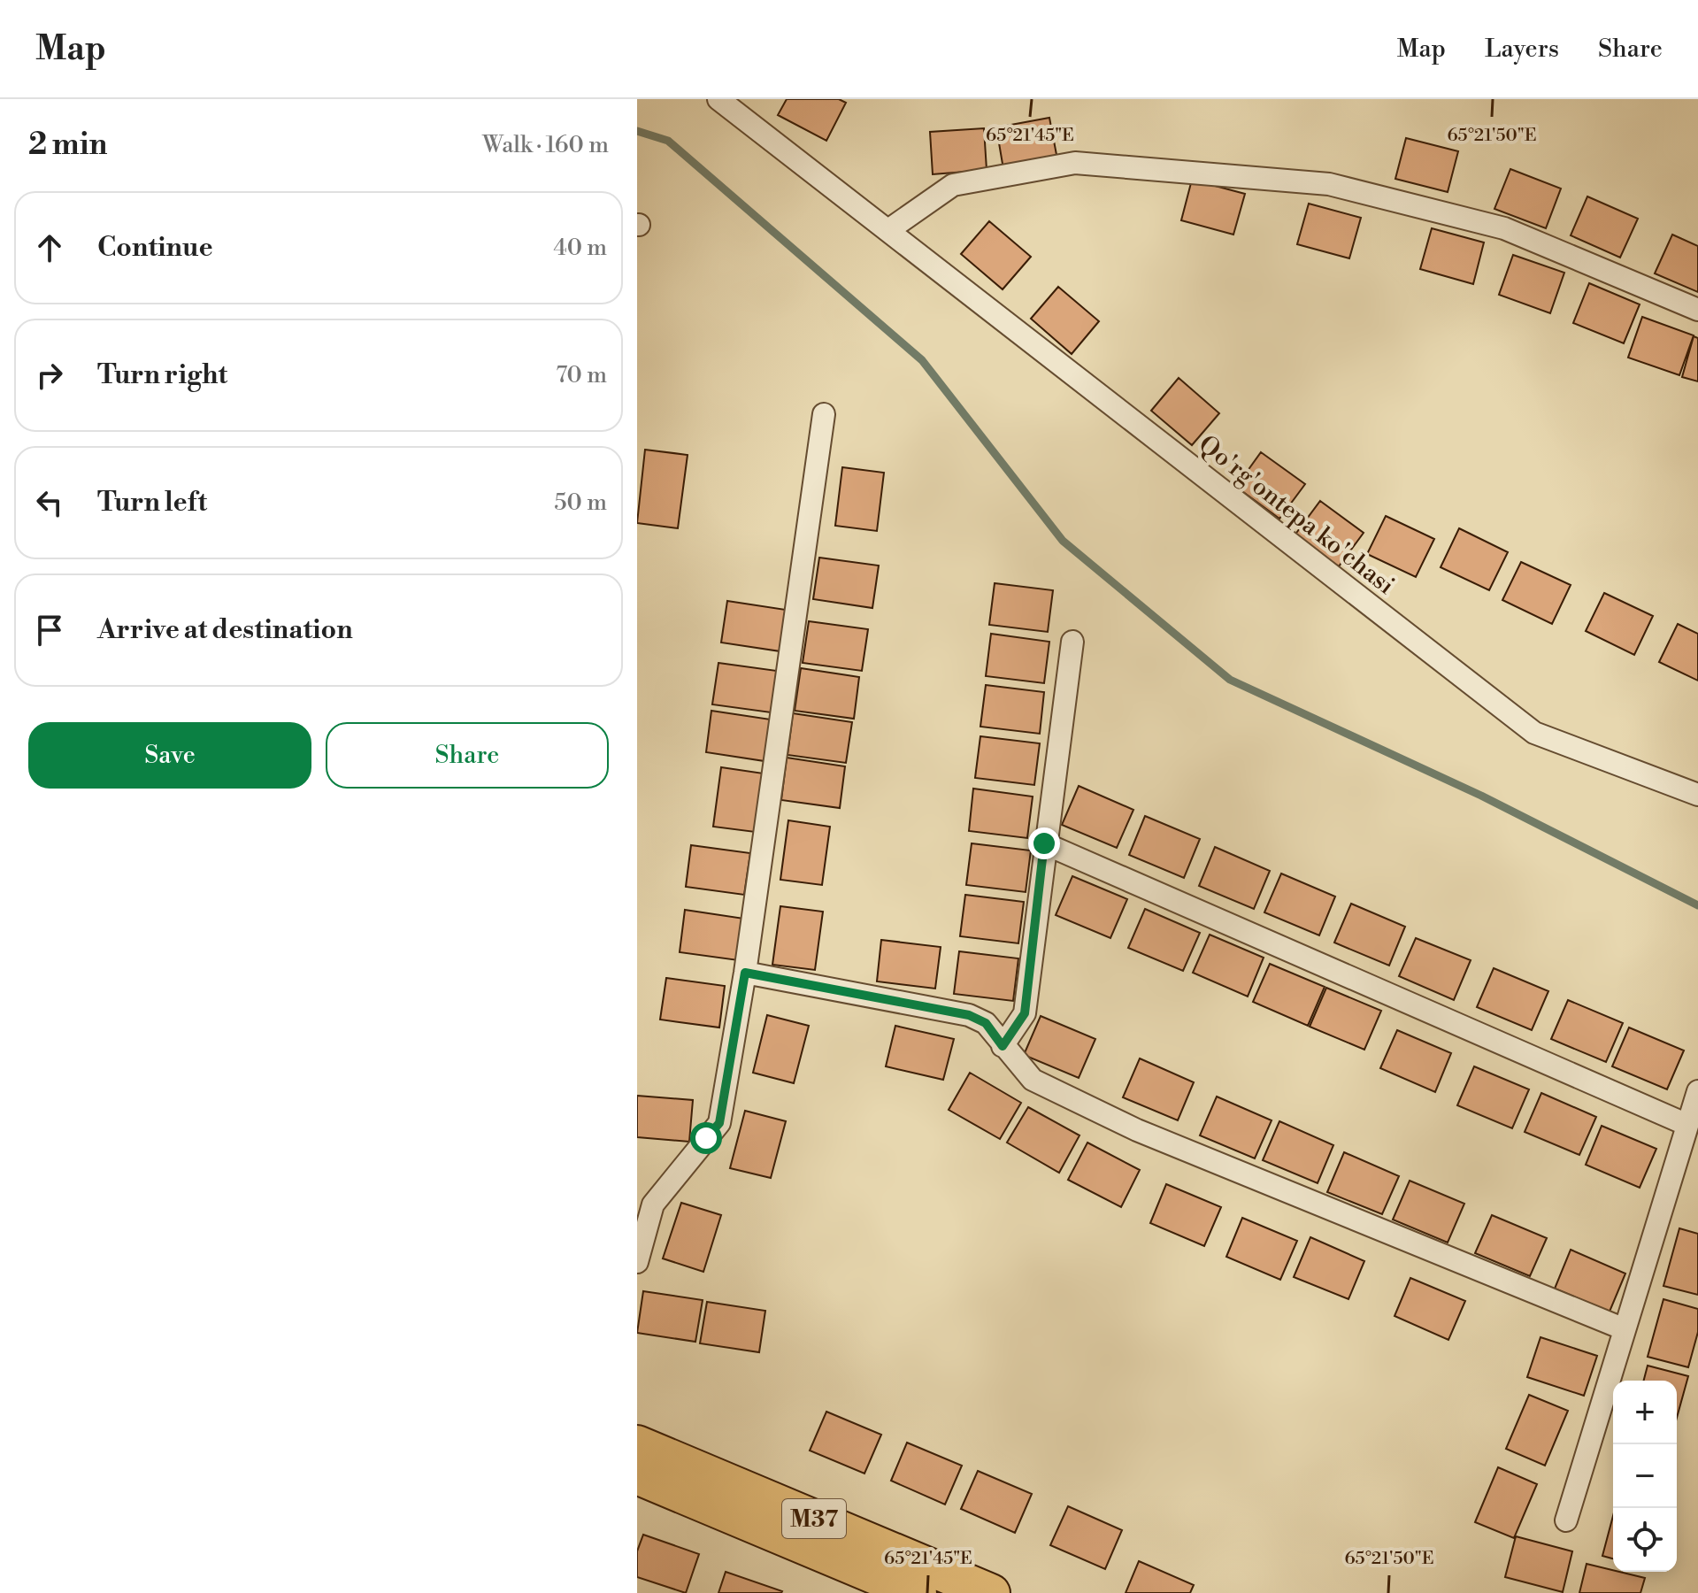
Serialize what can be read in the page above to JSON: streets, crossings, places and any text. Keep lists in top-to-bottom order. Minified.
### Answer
{"streets":{"highway":["M37"],"street":["Qo'rg'ontepa ko'chasi"]},"page":{"header":"Map","nav":["Map","Layers","Share"],"heading":["2 min","Walk · 160 m"],"list":[["Continue","40 m"],["Turn right","70 m"],["Turn left","50 m"],"Arrive at destination"],"buttons":["Save","Share"],"map_buttons":["+","−"]},"coordinates":["65°21'45\"E","65°21'50\"E"]}
